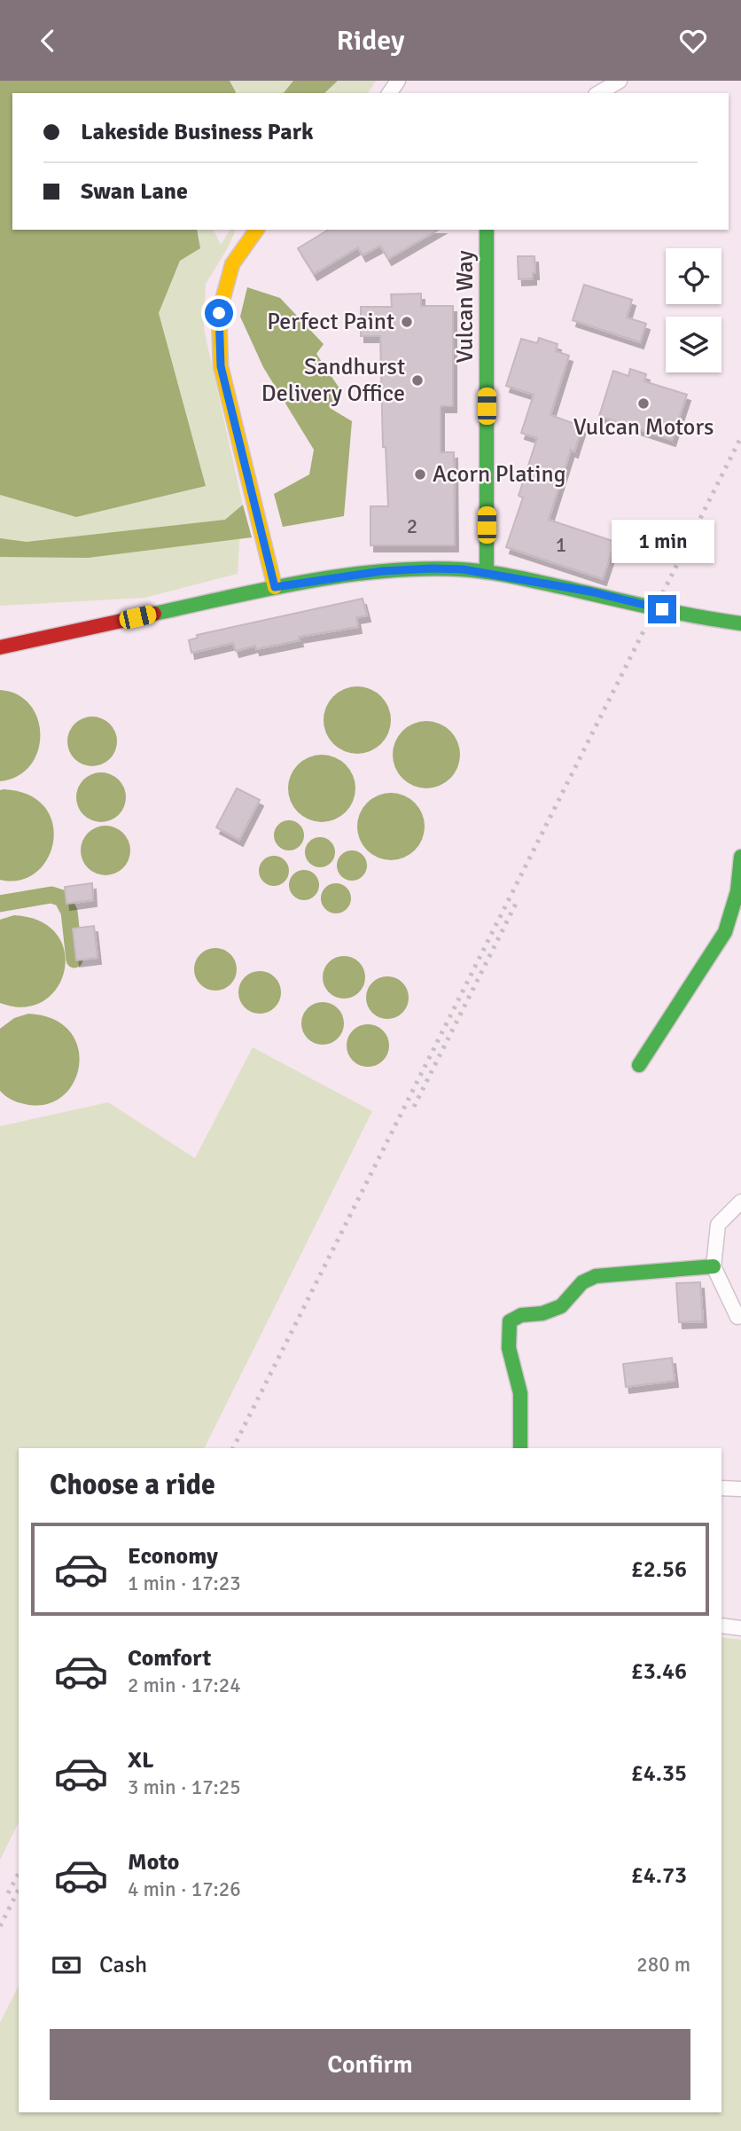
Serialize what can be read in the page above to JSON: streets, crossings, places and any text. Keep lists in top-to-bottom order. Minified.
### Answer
{"streets":{"street":["Vulcan Way"]},"places":["Perfect Paint","Sandhurst Delivery Office","Vulcan Motors","Acorn Plating"],"house_numbers":["2","1"],"page":{"header":"Ridey","banner":["Lakeside Business Park","Swan Lane"],"bubble":"1 min","heading":"Choose a ride","list":[{"name":"Economy","note":"1 min · 17:23","value":"£2.56"},{"name":"Comfort","note":"2 min · 17:24","value":"£3.46"},{"name":"XL","note":"3 min · 17:25","value":"£4.35"},{"name":"Moto","note":"4 min · 17:26","value":"£4.73"}],"pay":["Cash","280 m"],"buttons":"Confirm"}}
